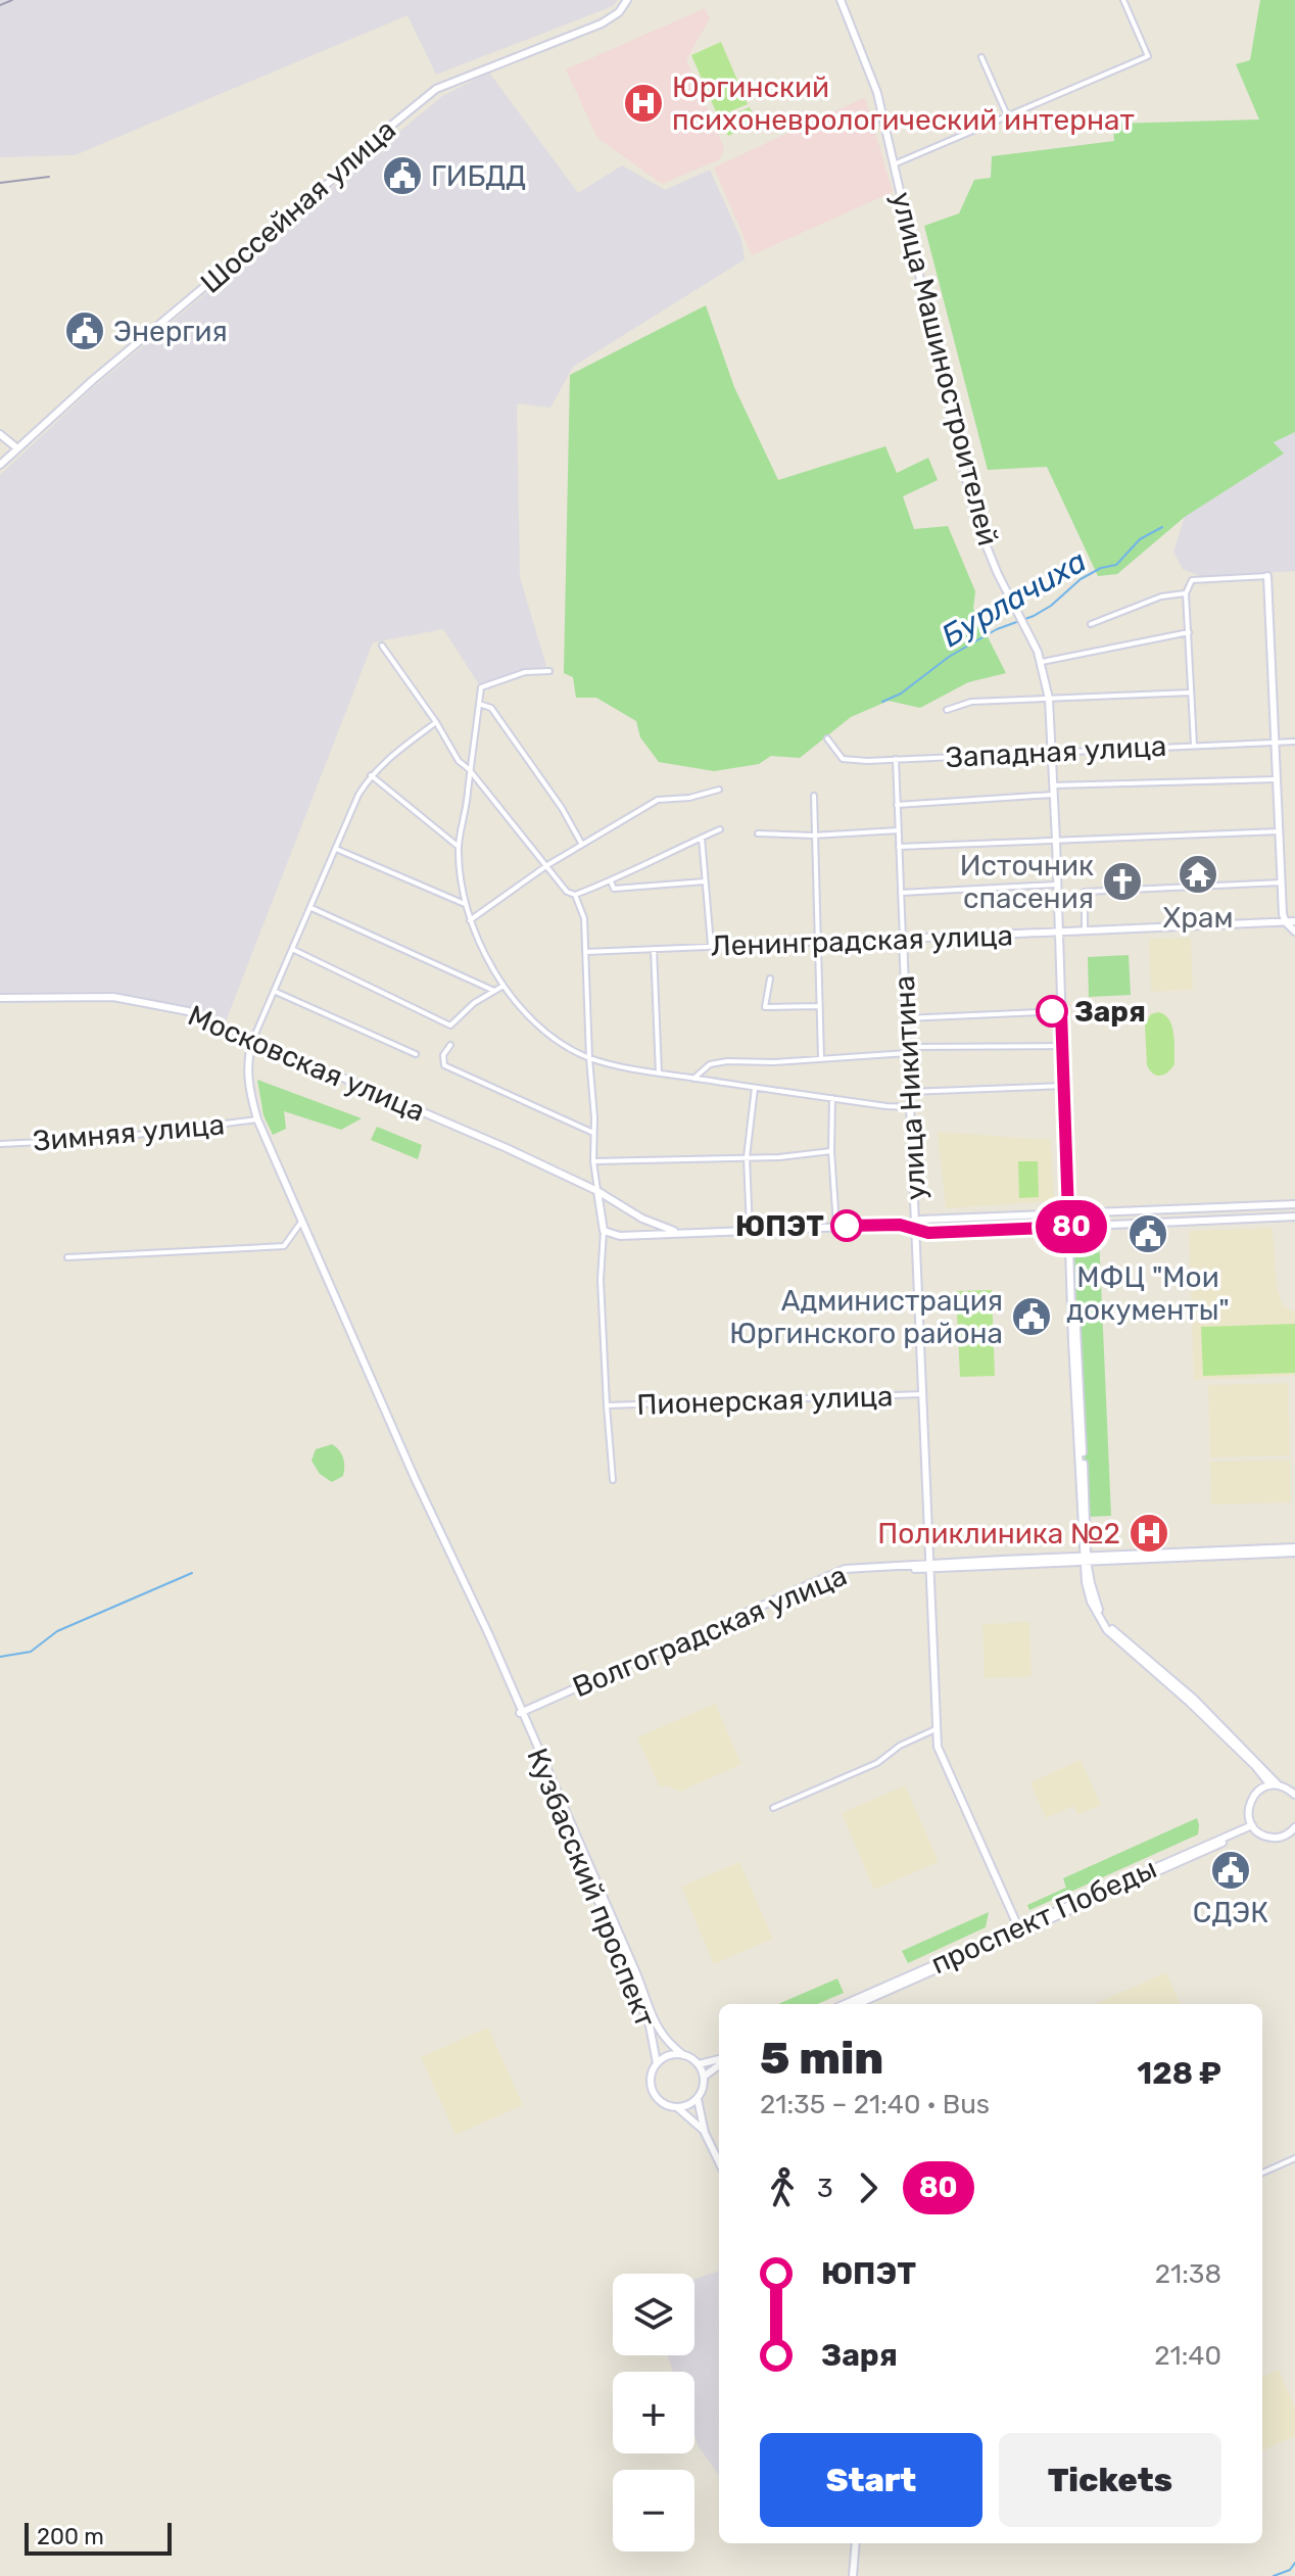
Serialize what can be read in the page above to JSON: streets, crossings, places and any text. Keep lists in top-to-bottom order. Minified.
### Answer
{"streets":{"main road":["Шоссейная улица","улица Машиностроителей","Ленинградская улица","Московская улица","улица Никитина","Волгоградская улица","Кузбасский проспект","проспект Победы"],"street":["Западная улица","Зимняя улица","Пионерская улица"]},"crossings":[["улица Машиностроителей","Западная улица"],["улица Машиностроителей","Ленинградская улица"],["улица Машиностроителей","Московская улица"],["улица Машиностроителей","Волгоградская улица"],["Западная улица","улица Никитина"],["Ленинградская улица","улица Никитина"],["Московская улица","улица Никитина"],["улица Никитина","Пионерская улица"],["улица Никитина","Волгоградская улица"],["улица Никитина","проспект Победы"],["Волгоградская улица","Кузбасский проспект"]],"water":["Бурлачиха"],"places":{"hospital":["Юргинский психоневрологический интернат","Поликлиника №2"],"public building":["ГИБДД","Энергия","МФЦ \"Мои документы\"","Администрация Юргинского района","СДЭК"],"temple":["Храм"],"church":["Источник спасения"],"other":["Заря","ЮПЭТ"]},"lines":["bus line 80"],"scale_bar":"200 m","page":{"on_map":"80","heading":["5 min","21:35 – 21:40 · Bus","128 ₽"],"legs":["3","80"],"list":[{"name":"ЮПЭТ","value":"21:38"},{"name":"Заря","value":"21:40"}],"map_buttons":["+","−"],"buttons":["Start","Tickets"],"scale":"200 m"}}
